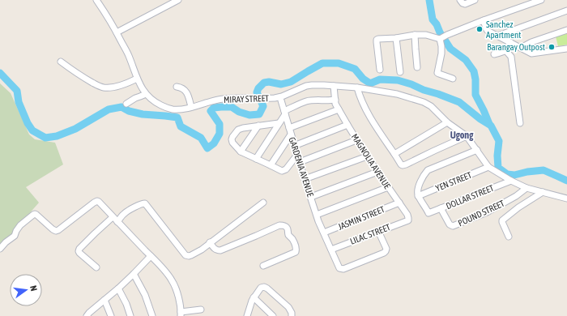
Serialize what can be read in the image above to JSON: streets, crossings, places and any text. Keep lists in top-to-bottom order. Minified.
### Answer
{"streets":{"street":["MIRAY STREET","MAGNOLIA AVENUE","GARDENIA AVENUE","YEN STREET","DOLLAR STREET","POUND STREET","JASMIN STREET","LILAC STREET"]},"crossings":[["MIRAY STREET","MAGNOLIA AVENUE"],["MIRAY STREET","YEN STREET"],["MAGNOLIA AVENUE","JASMIN STREET"],["MAGNOLIA AVENUE","LILAC STREET"],["GARDENIA AVENUE","JASMIN STREET"],["GARDENIA AVENUE","LILAC STREET"],["YEN STREET","DOLLAR STREET"],["DOLLAR STREET","POUND STREET"]],"districts":["Ugong"],"places":["Sanchez Apartment","Barangay Outpost"],"north":"right"}
